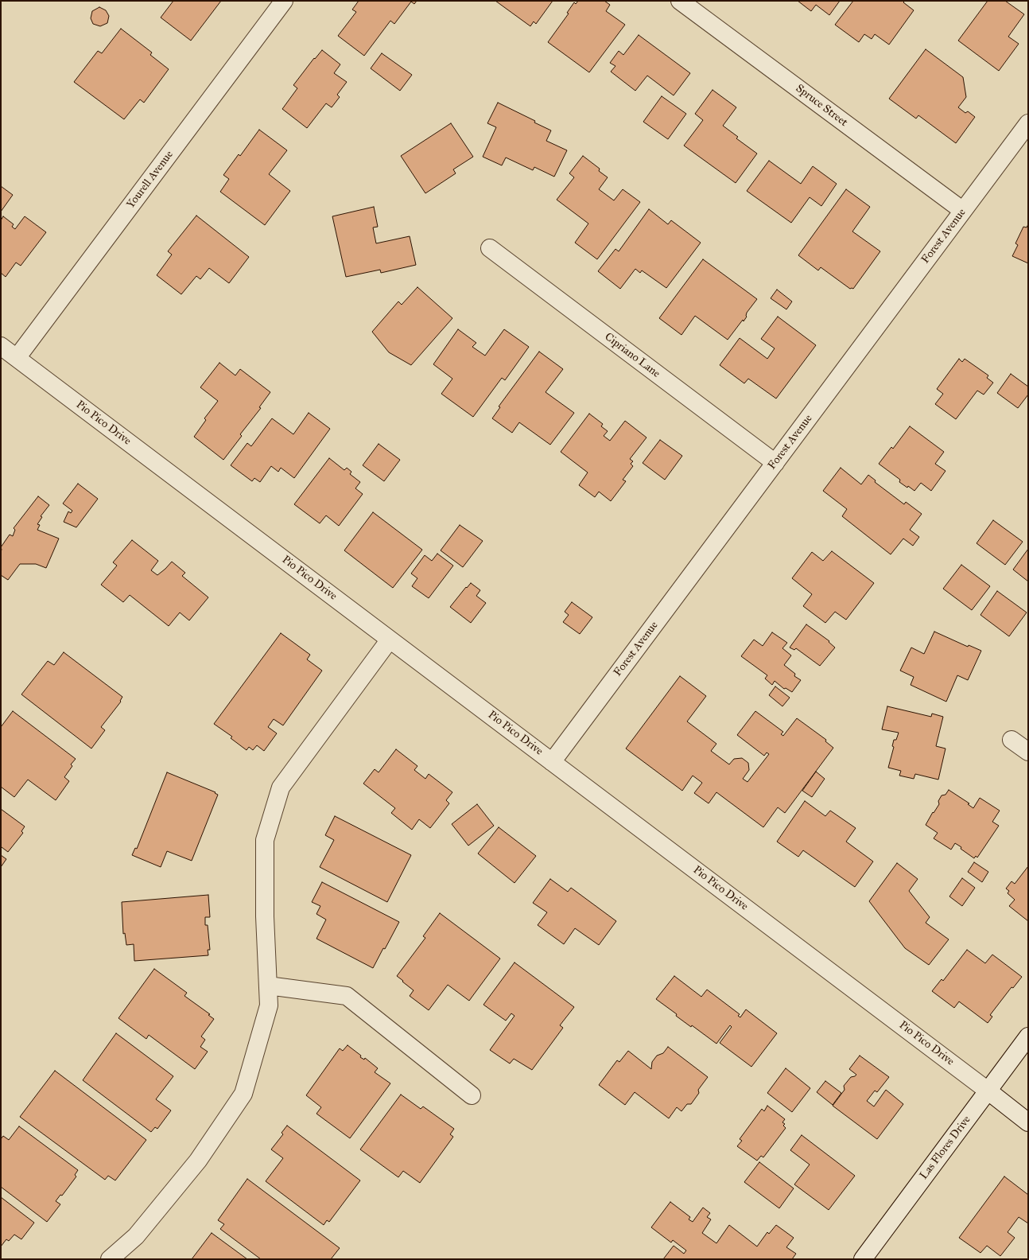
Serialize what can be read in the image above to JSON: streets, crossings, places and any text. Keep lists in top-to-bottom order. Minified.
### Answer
{"streets":{"street":["Spruce Street","Yourell Avenue","Forest Avenue","Cipriano Lane","Pio Pico Drive","Las Flores Drive"]},"crossings":[["Spruce Street","Forest Avenue"],["Yourell Avenue","Pio Pico Drive"],["Forest Avenue","Cipriano Lane"],["Forest Avenue","Pio Pico Drive"],["Pio Pico Drive","Las Flores Drive"]]}
